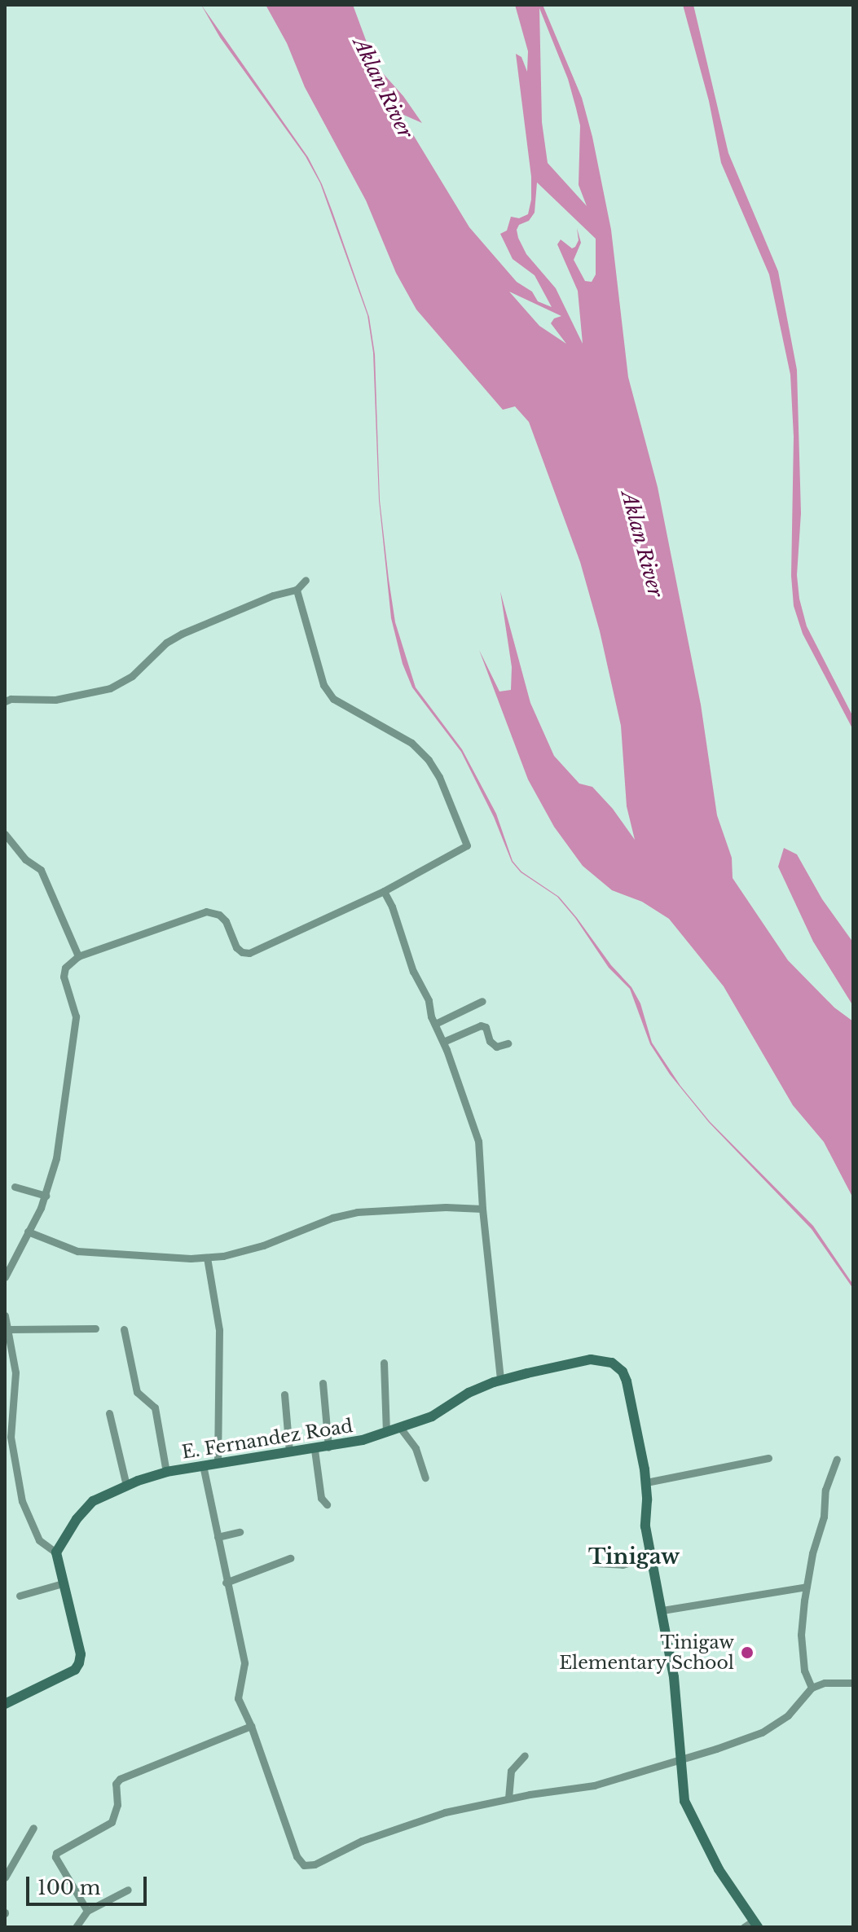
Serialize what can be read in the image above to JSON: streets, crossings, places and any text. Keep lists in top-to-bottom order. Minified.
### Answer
{"streets":{"street":["E. Fernandez Road"]},"districts":["Tinigaw"],"water":["Aklan River"],"places":["Tinigaw Elementary School"],"scale_bar":"100 m"}
